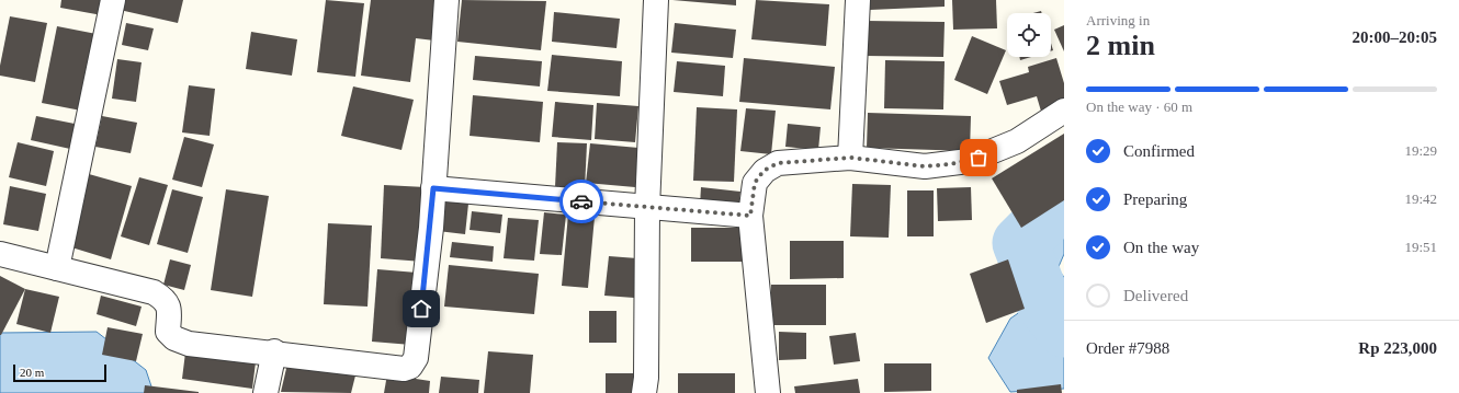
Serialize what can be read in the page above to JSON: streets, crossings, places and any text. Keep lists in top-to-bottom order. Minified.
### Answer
{"scale_bar":"20 m","page":{"heading":["2 min","Arriving in","20:00–20:05"],"panel":["Order #7988","Rp 223,000"],"bar":"On the way · 60 m","list":[["Confirmed","19:29"],["Preparing","19:42"],["On the way","19:51"],"Delivered"],"scale":"20 m"}}
